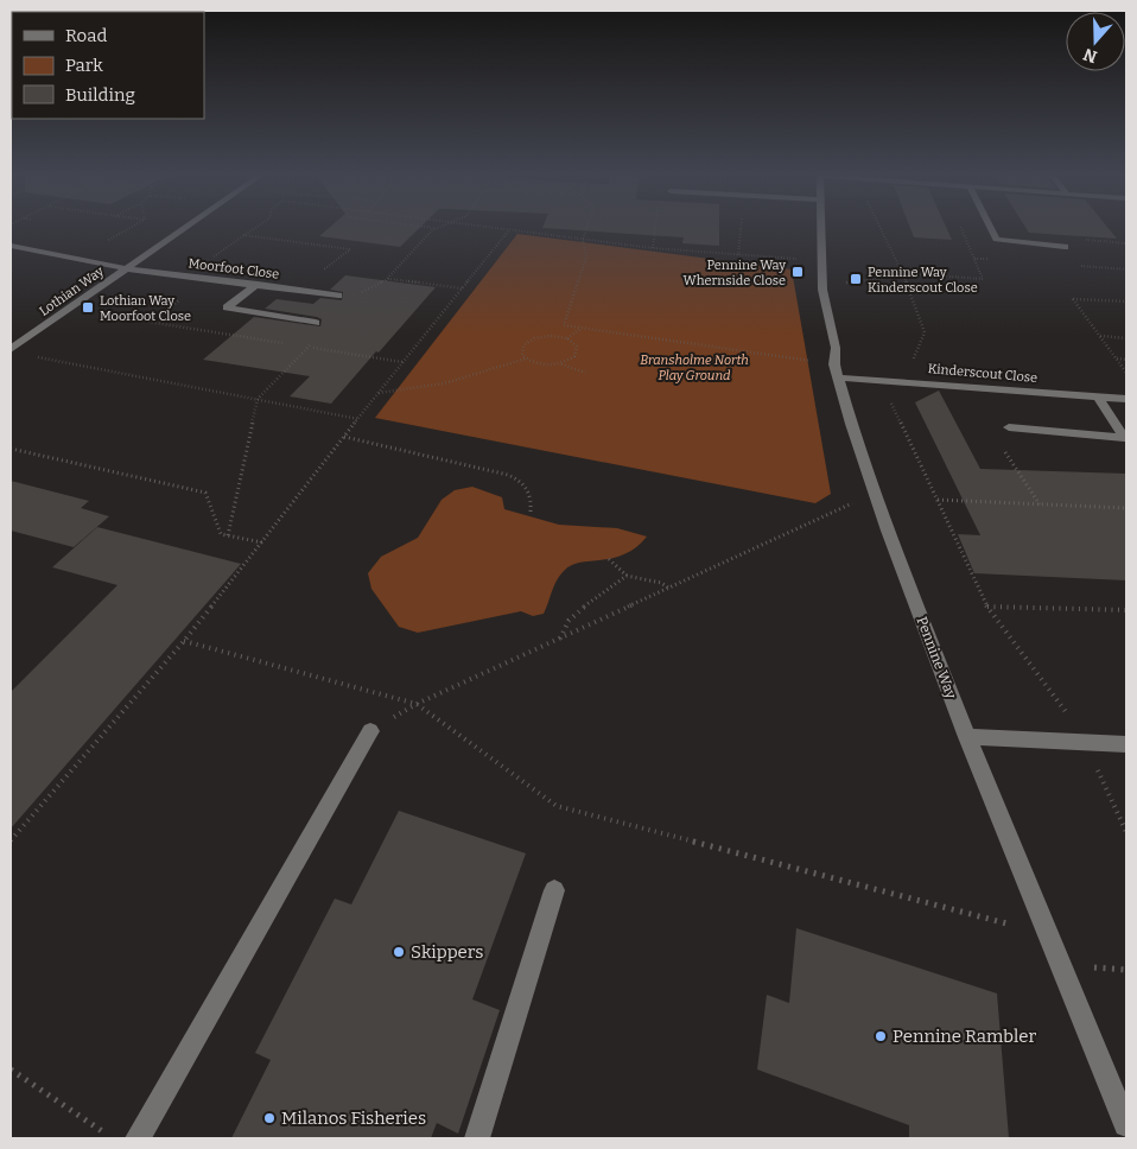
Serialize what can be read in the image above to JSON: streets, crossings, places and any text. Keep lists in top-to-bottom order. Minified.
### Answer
{"streets":{"street":["Moorfoot Close","Lothian Way","Kinderscout Close","Pennine Way"]},"crossings":[["Moorfoot Close","Lothian Way"],["Kinderscout Close","Pennine Way"]],"parks":["Bransholme North Play Ground"],"places":{"transit":["Pennine Way Whernside Close","Pennine Way Kinderscout Close","Lothian Way Moorfoot Close"],"other":["Skippers","Pennine Rambler","Milanos Fisheries"]},"legend":["Road","Park","Building"],"north":"bottom"}
